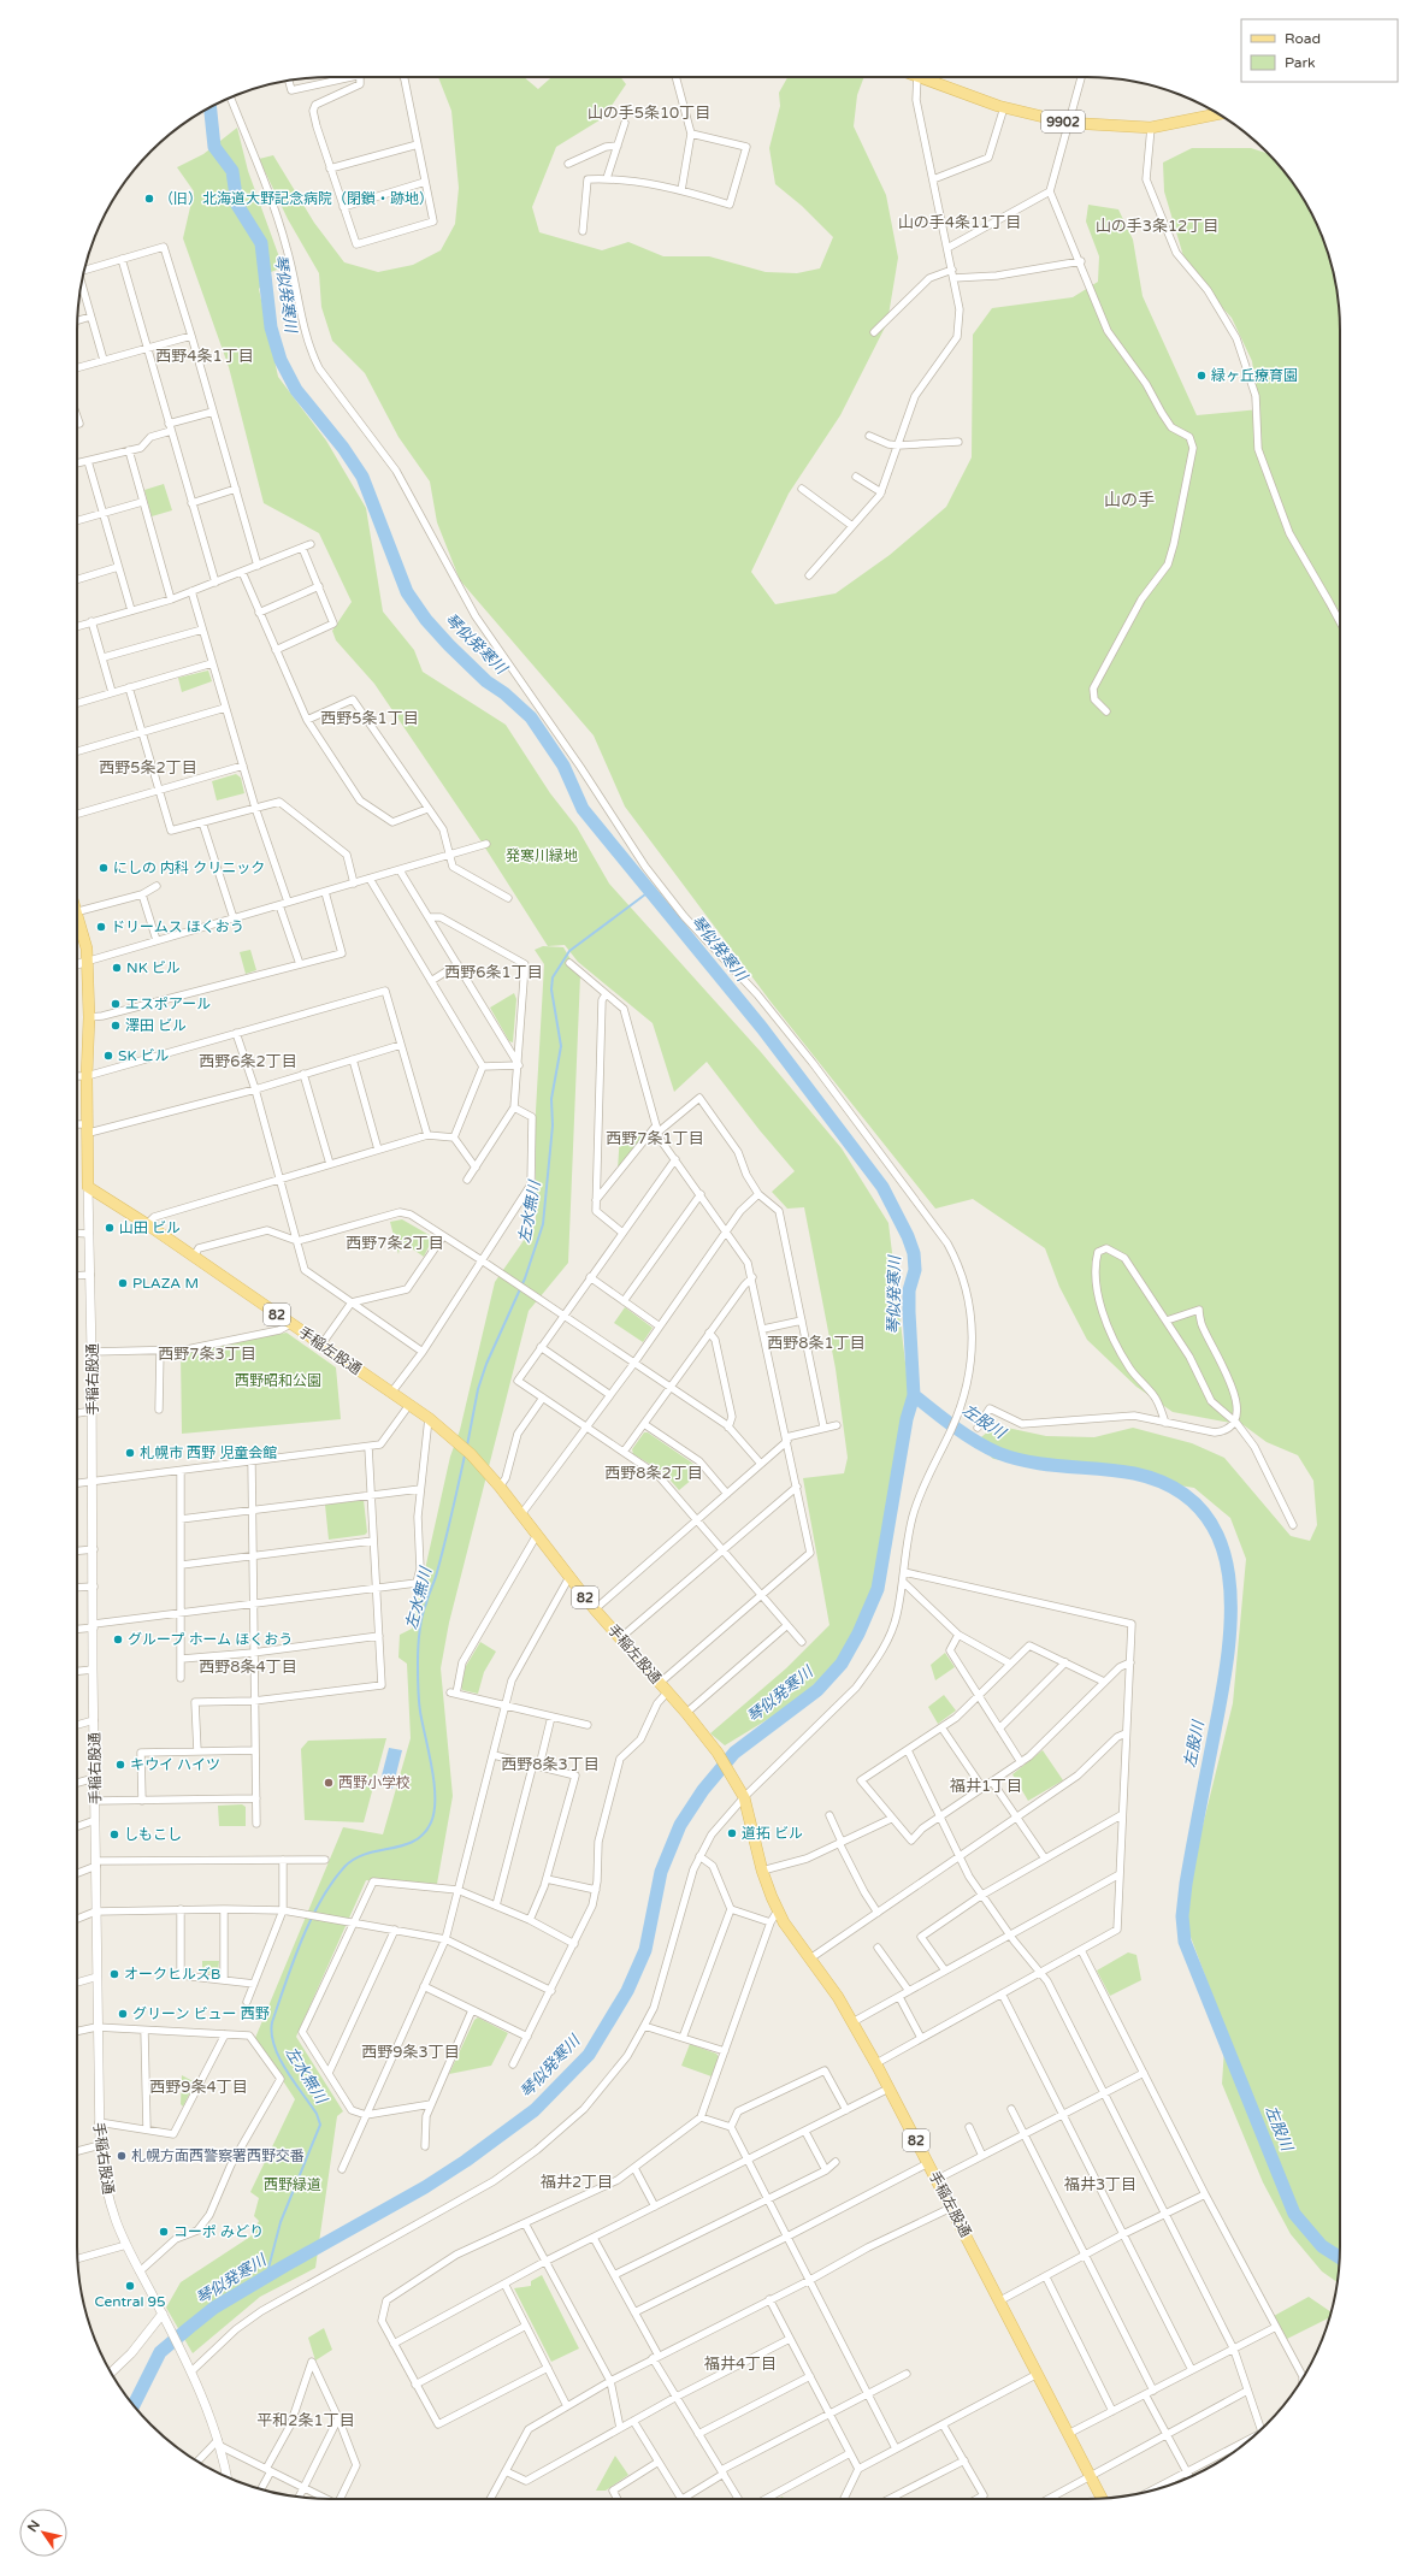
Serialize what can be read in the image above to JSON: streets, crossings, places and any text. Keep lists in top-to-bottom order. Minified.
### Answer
{"streets":{"main road":["9902","82","手稲左股通"],"street":["手稲右股通"]},"crossings":[["手稲左股通","手稲右股通"]],"districts":["山の手5条10丁目","山の手4条11丁目","山の手3条12丁目","西野4条1丁目","山の手","西野5条1丁目","西野5条2丁目","西野6条1丁目","西野6条2丁目","西野7条1丁目","西野7条2丁目","西野8条1丁目","西野7条3丁目","西野8条2丁目","西野8条4丁目","西野8条3丁目","福井1丁目","西野9条3丁目","西野9条4丁目","福井2丁目","福井3丁目","福井4丁目","平和2条1丁目"],"water":["琴似発寒川","左水無川","左股川"],"parks":["発寒川緑地","西野昭和公園","西野緑道"],"places":["（旧）北海道大野記念病院（閉鎖・跡地）","緑ヶ丘療育園","にしの 内科 クリニック","ドリームス ほくおう","NK ビル","エスポアール","澤田 ビル","SK ビル","山田 ビル","PLAZA M","札幌市 西野 児童会館","グループ ホーム ほくおう","キウイ ハイツ","西野小学校","道拓 ビル","しもこし","オークヒルズB","グリーン ビュー 西野","札幌方面西警察署西野交番","コーポ みどり","Central 95"],"legend":["Road","Park"],"north":"top left"}
